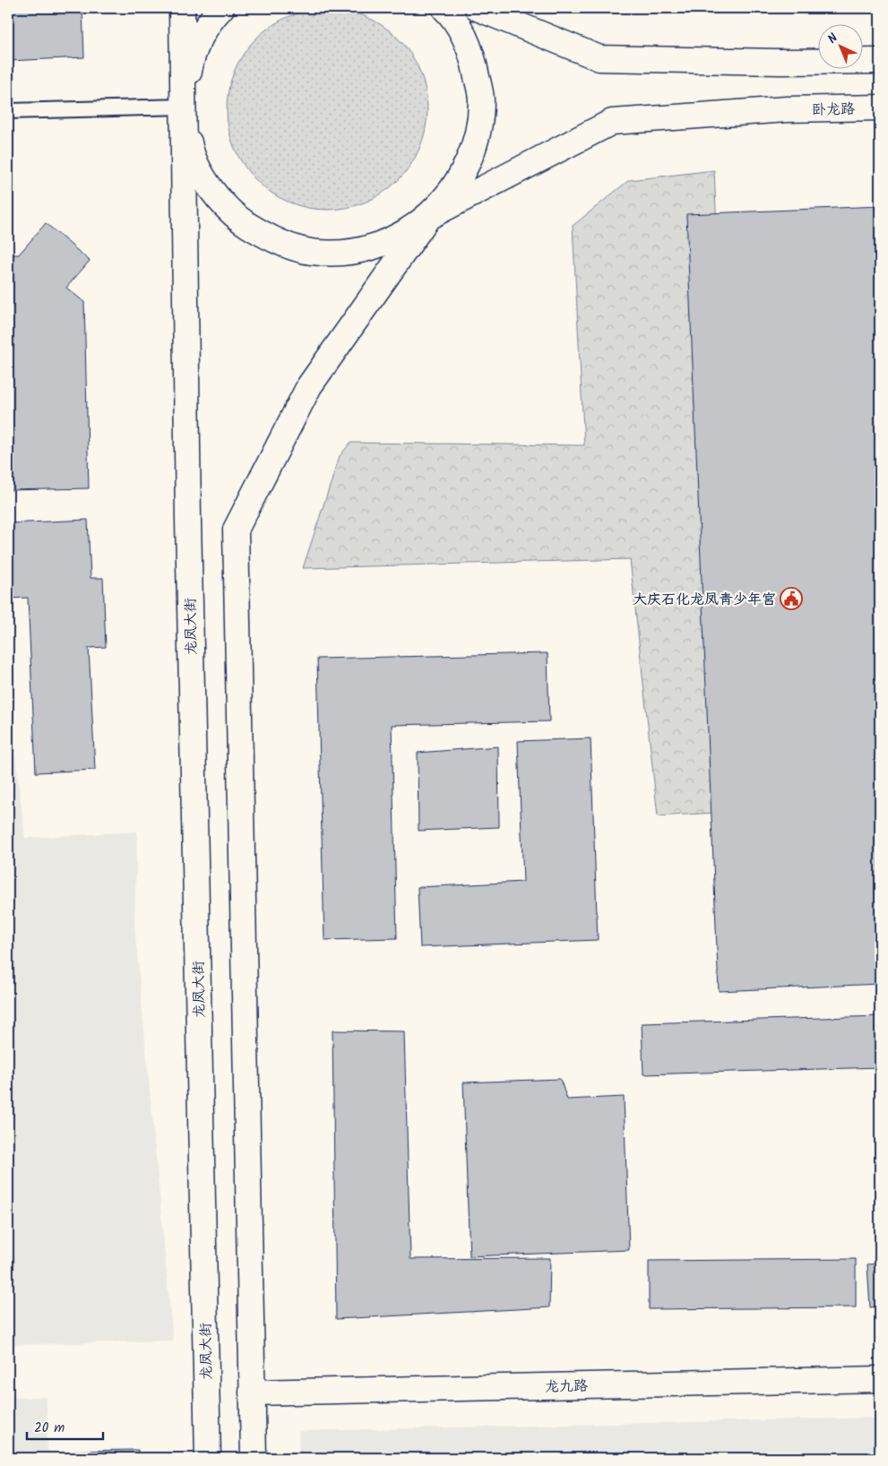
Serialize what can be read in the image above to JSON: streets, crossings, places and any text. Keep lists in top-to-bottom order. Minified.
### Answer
{"streets":{"main road":["卧龙路","龙凤大街","龙九路"]},"places":{"public building":["大庆石化龙凤青少年宫"]},"scale_bar":"20 m","north":"top left"}
